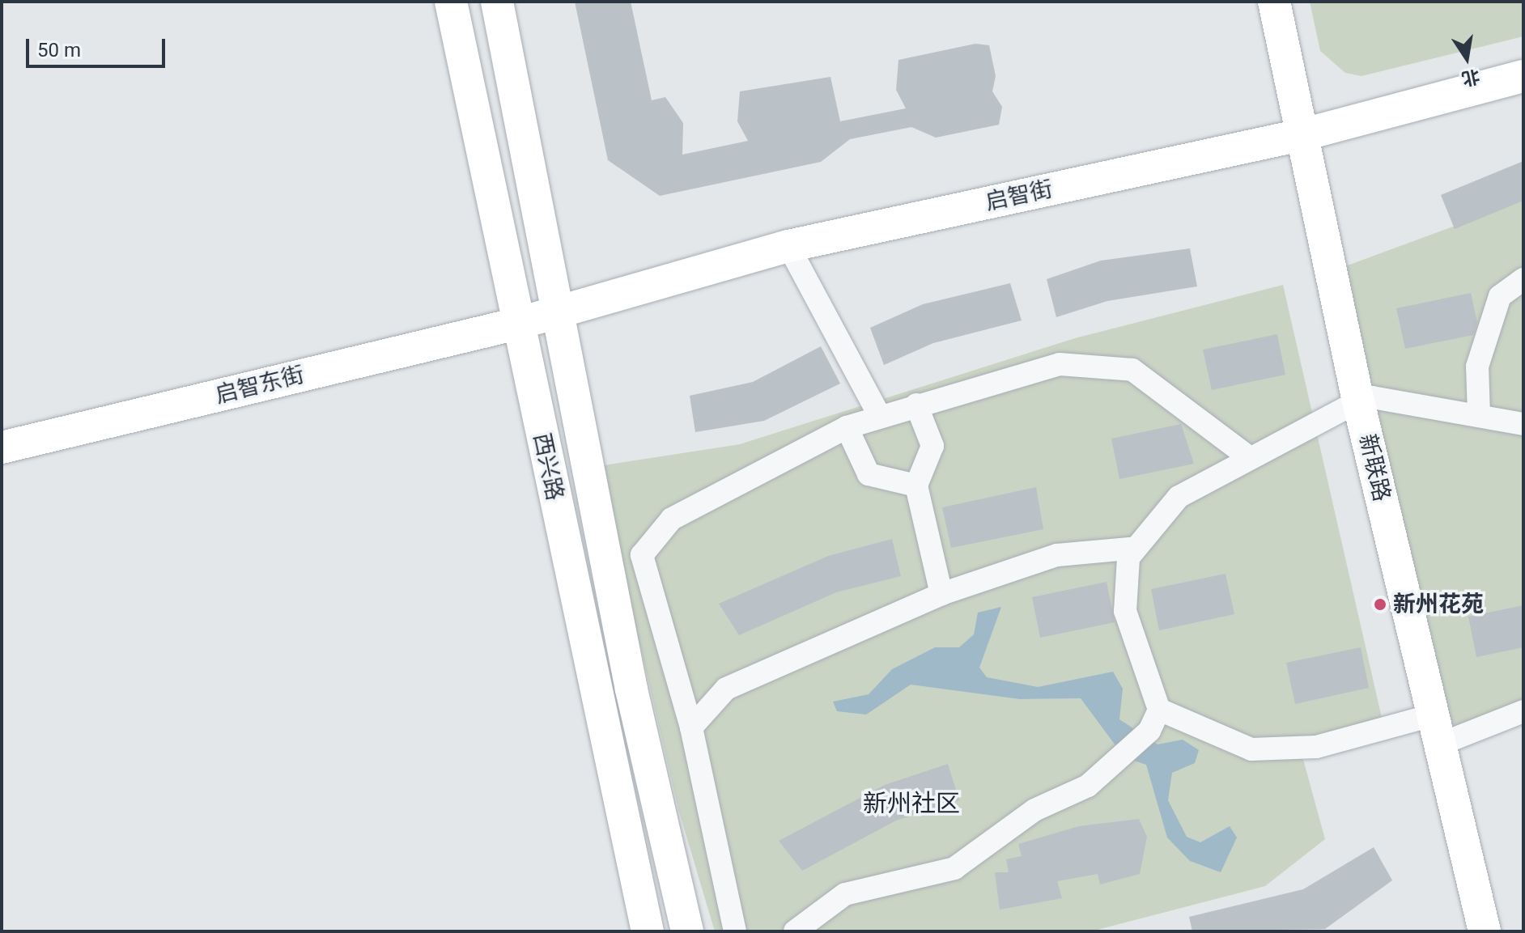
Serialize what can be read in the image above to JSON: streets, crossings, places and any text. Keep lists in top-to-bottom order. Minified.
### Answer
{"streets":{"street":["启智街","启智东街","西兴路","新联路"]},"crossings":[["启智街","启智东街"],["启智街","西兴路"],["启智街","新联路"],["启智东街","西兴路"]],"districts":["新州社区"],"places":["新州花苑"],"scale_bar":"50 m","north":"bottom"}
